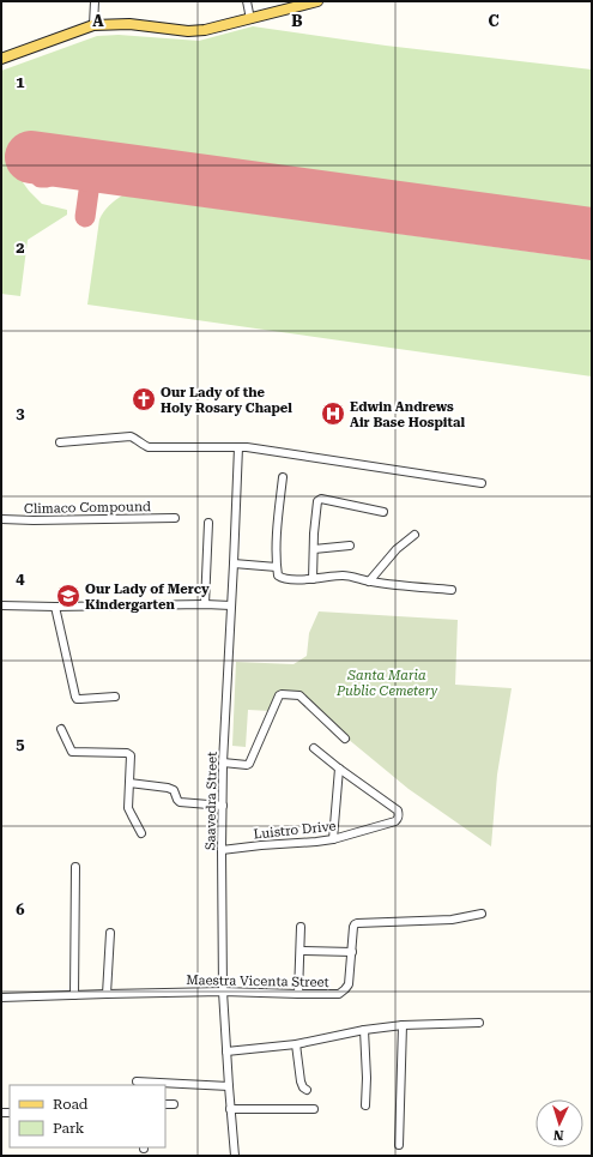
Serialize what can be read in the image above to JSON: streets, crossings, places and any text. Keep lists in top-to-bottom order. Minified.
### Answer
{"streets":{"street":["Climaco Compound","Saavedra Street","Luistro Drive","Maestra Vicenta Street"]},"crossings":[["Saavedra Street","Luistro Drive"],["Saavedra Street","Maestra Vicenta Street"]],"parks":["Santa Maria Public Cemetery"],"places":{"church":["Our Lady of the Holy Rosary Chapel"],"hospital":["Edwin Andrews Air Base Hospital"],"school or university":["Our Lady of Mercy Kindergarten"]},"legend":["Road","Park"],"north":"bottom","grid":{"columns":["A","B","C"],"rows":["1","2","3","4","5","6"]}}
